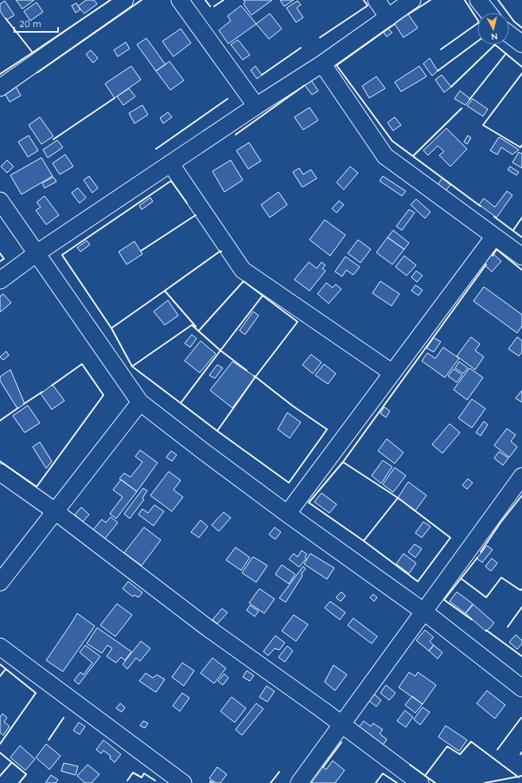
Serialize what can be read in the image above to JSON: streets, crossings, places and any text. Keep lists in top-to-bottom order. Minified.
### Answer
{"scale_bar":"20 m","north":"bottom"}
